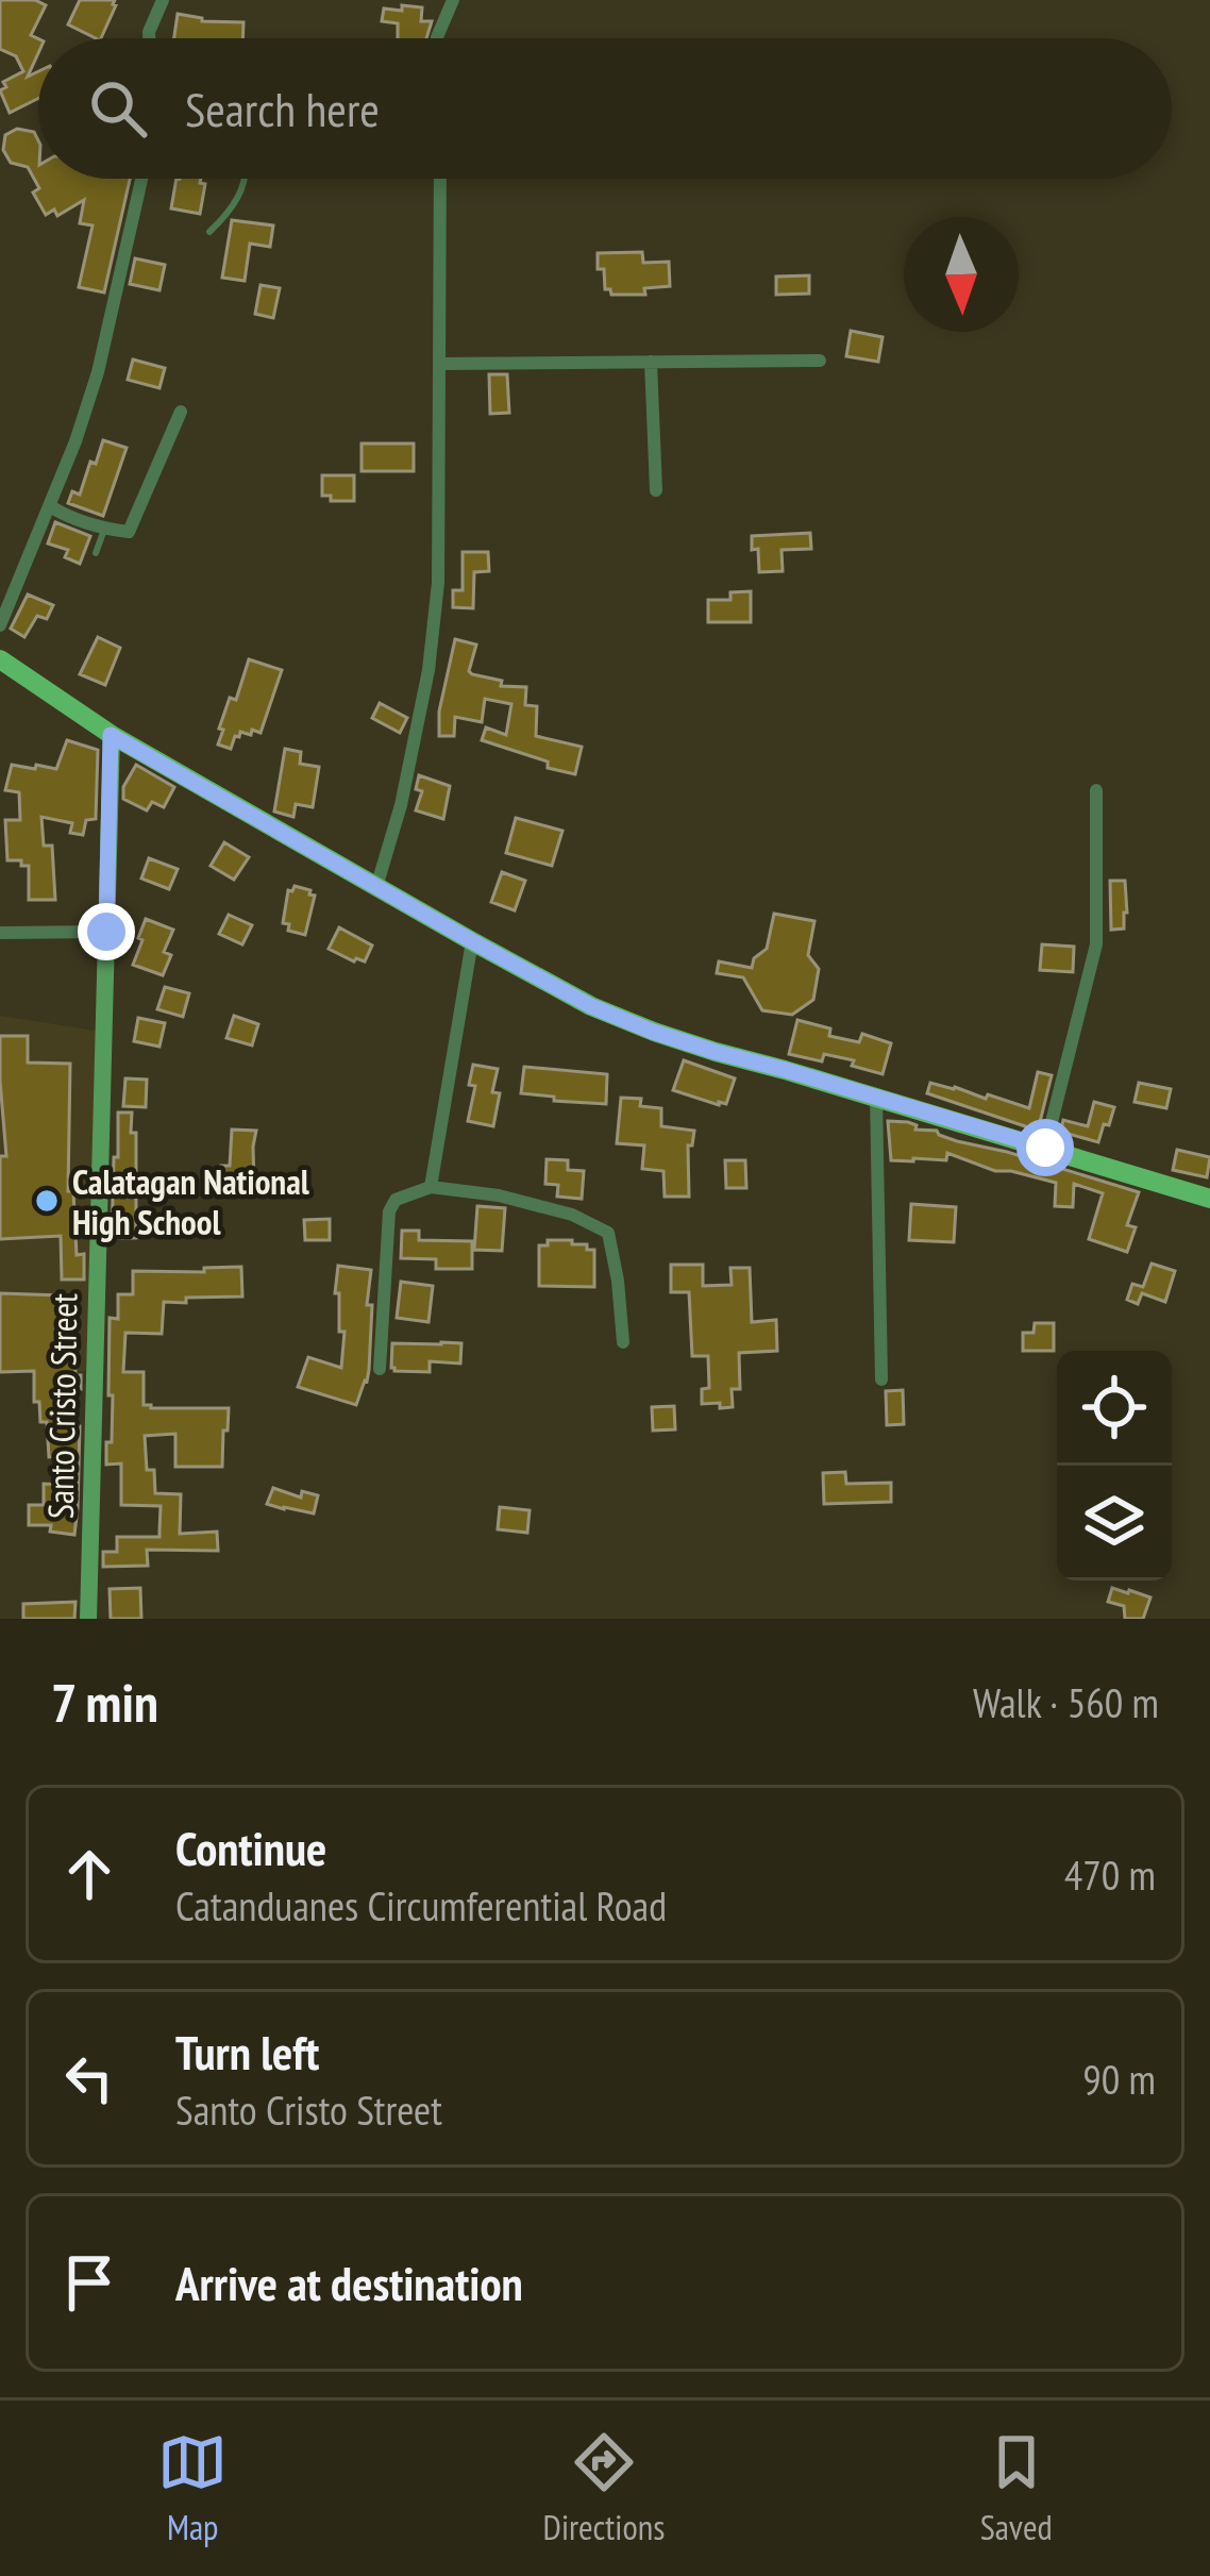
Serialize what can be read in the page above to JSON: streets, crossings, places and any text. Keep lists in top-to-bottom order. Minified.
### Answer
{"streets":{"street":["Santo Cristo Street"]},"places":["Calatagan National High School"],"north":"bottom","page":{"search":"Search here","heading":["7 min","Walk · 560 m"],"list":[["Continue","Catanduanes Circumferential Road","470 m"],["Turn left","Santo Cristo Street","90 m"],"Arrive at destination"],"nav":["Map","Directions","Saved"]}}
